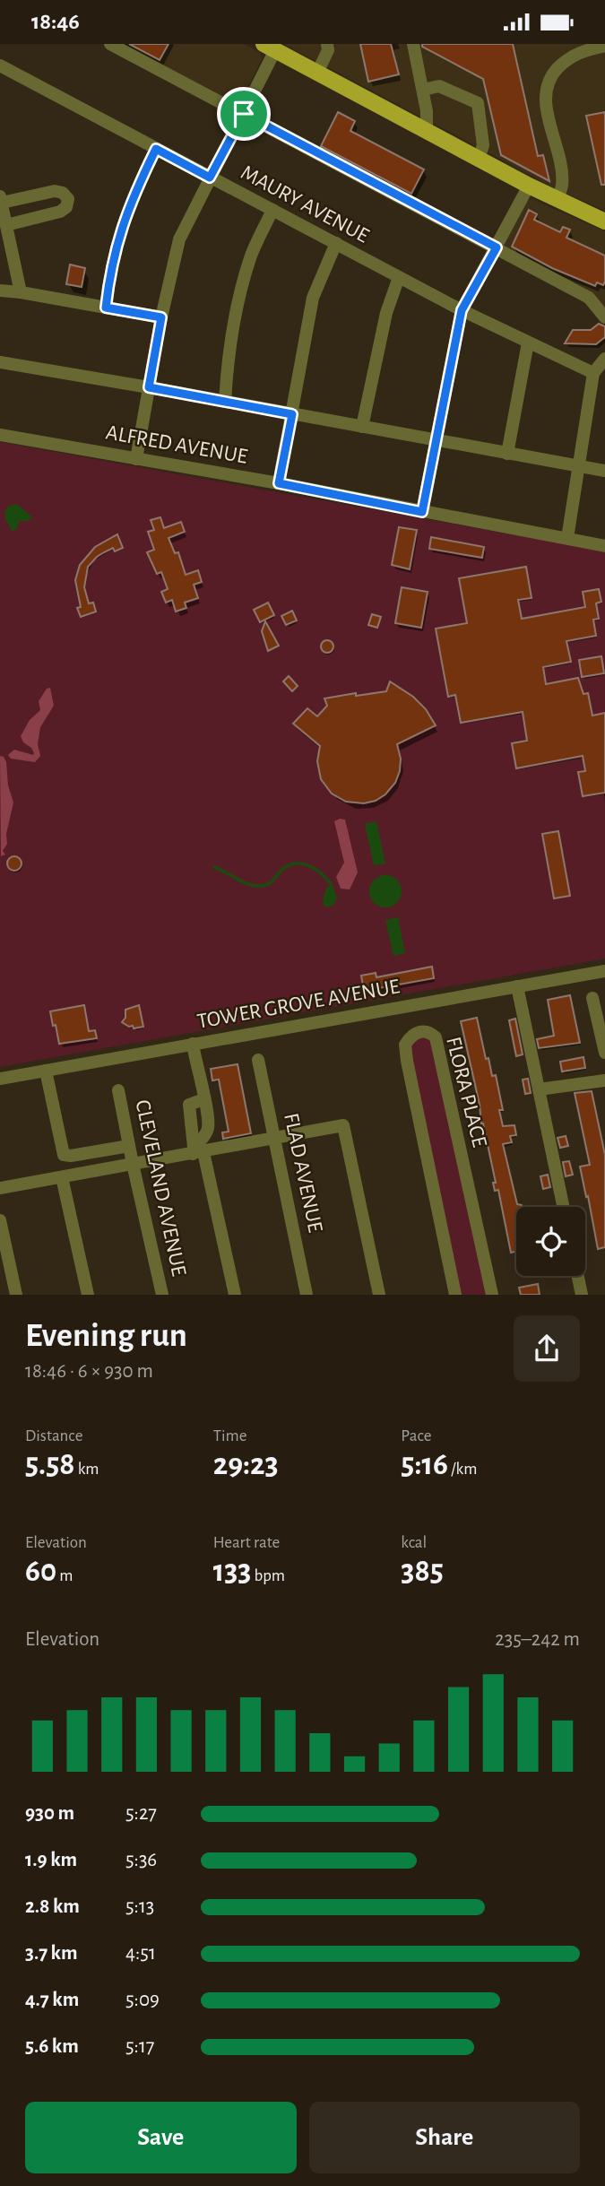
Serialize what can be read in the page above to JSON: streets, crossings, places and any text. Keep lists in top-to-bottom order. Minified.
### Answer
{"streets":{"street":["MAURY AVENUE","ALFRED AVENUE","TOWER GROVE AVENUE","FLORA PLACE","FLAD AVENUE","CLEVELAND AVENUE"]},"page":{"status":"18:46","heading":["Evening run","18:46 · 6 × 930 m"],"stats":[["Distance","5.58 km"],["Time","29:23"],["Pace","5:16 /km"],["Elevation","60 m"],["Heart rate","133 bpm"],["kcal","385"]],"chart":["Elevation","235–242 m"],"list":[{"name":"930 m","note":"5:27"},{"name":"1.9 km","note":"5:36"},{"name":"2.8 km","note":"5:13"},{"name":"3.7 km","note":"4:51"},{"name":"4.7 km","note":"5:09"},{"name":"5.6 km","note":"5:17"}],"buttons":["Save","Share"]}}
